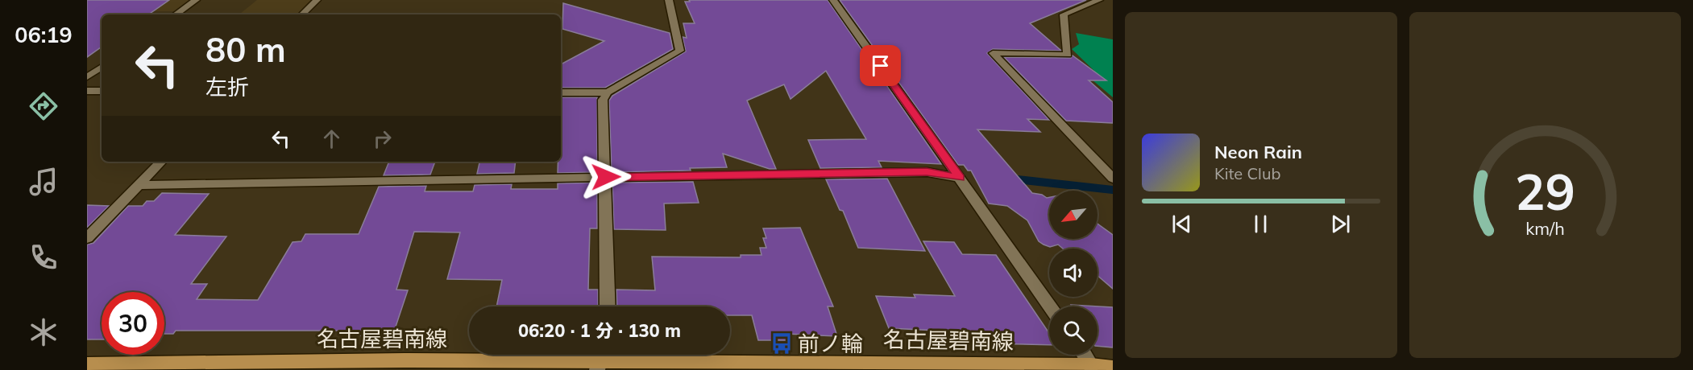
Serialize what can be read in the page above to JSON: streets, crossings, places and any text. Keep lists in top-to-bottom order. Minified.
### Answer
{"streets":{"main road":["名古屋碧南線"]},"places":{"bus stop":["前ノ輪"]},"north":"bottom left","page":{"tabs":"06:19","turn":["80 m","左折"],"song":["Neon Rain","Kite Club"],"limit":"30","trip":"06:20 · 1 分 · 130 m","gauge":["29","km/h"]}}
